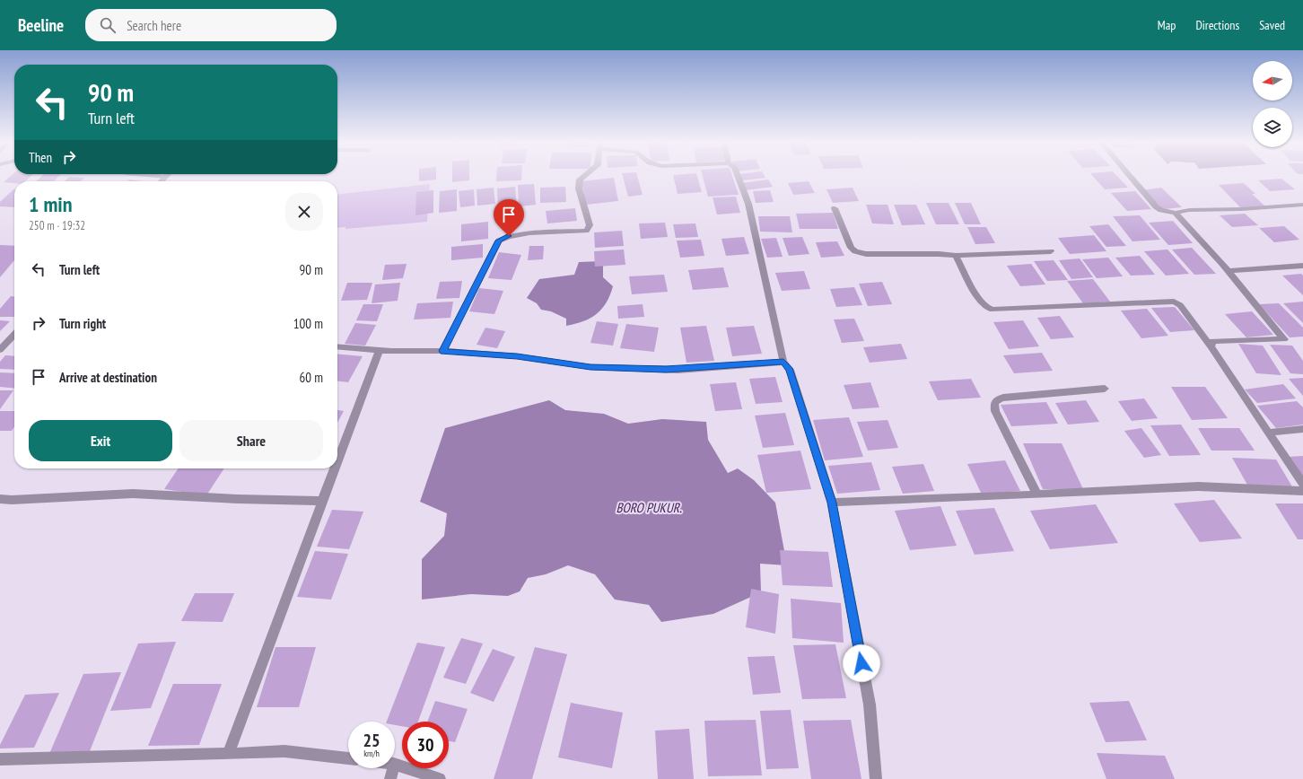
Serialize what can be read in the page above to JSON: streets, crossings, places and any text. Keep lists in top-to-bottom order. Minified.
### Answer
{"water":["BORO PUKUR."],"north":"left","page":{"header":"Beeline","search":"Search here","nav":["Map","Directions","Saved"],"turn":["90 m","Turn left"],"then":"Then","heading":["1 min","250 m · 19:32"],"list":[{"name":"Turn left","value":"90 m"},{"name":"Turn right","value":"100 m"},{"name":"Arrive at destination","value":"60 m"}],"buttons":["Exit","Share"],"speed":"25 km/h","limit":"30"}}
